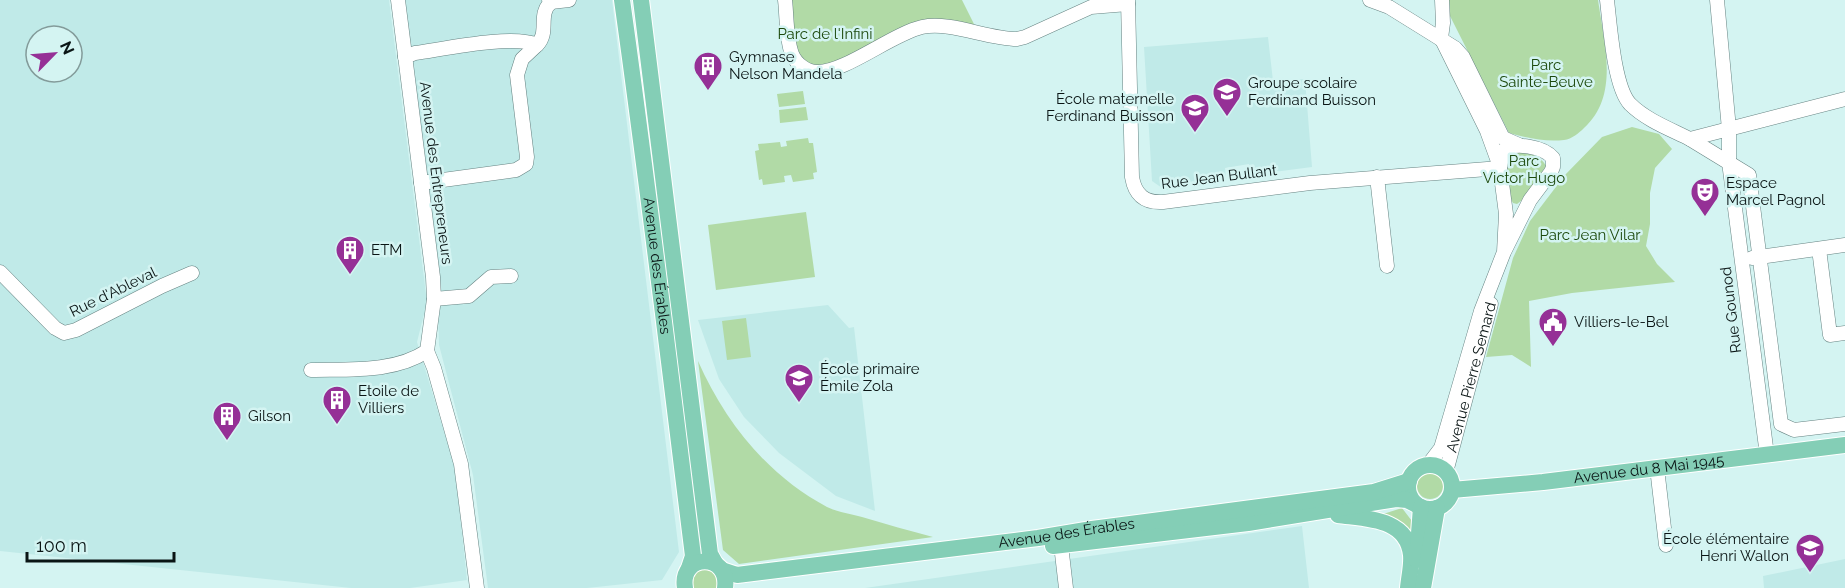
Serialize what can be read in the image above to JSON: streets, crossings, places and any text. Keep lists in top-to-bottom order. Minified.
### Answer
{"streets":{"main road":["Avenue des Érables","Avenue du 8 Mai 1945"],"street":["Avenue des Entrepreneurs","Rue Jean Bullant","Rue d'Ableval","Rue Gounod","Avenue Pierre Semard"]},"crossings":[["Avenue des Érables","Avenue Pierre Semard"],["Avenue des Érables","Avenue du 8 Mai 1945"],["Rue Gounod","Avenue du 8 Mai 1945"],["Avenue Pierre Semard","Avenue du 8 Mai 1945"]],"parks":["Parc de l'Infini","Parc Sainte-Beuve","Parc Victor Hugo","Parc Jean Vilar"],"places":{"building":["Gymnase Nelson Mandela","ETM","Etoile de Villiers","Gilson"],"school or university":["Groupe scolaire Ferdinand Buisson","École maternelle Ferdinand Buisson","École primaire Émile Zola","École élémentaire Henri Wallon"],"theatre":["Espace Marcel Pagnol"],"public building":["Villiers-le-Bel"]},"scale_bar":"100 m","north":"top right"}
